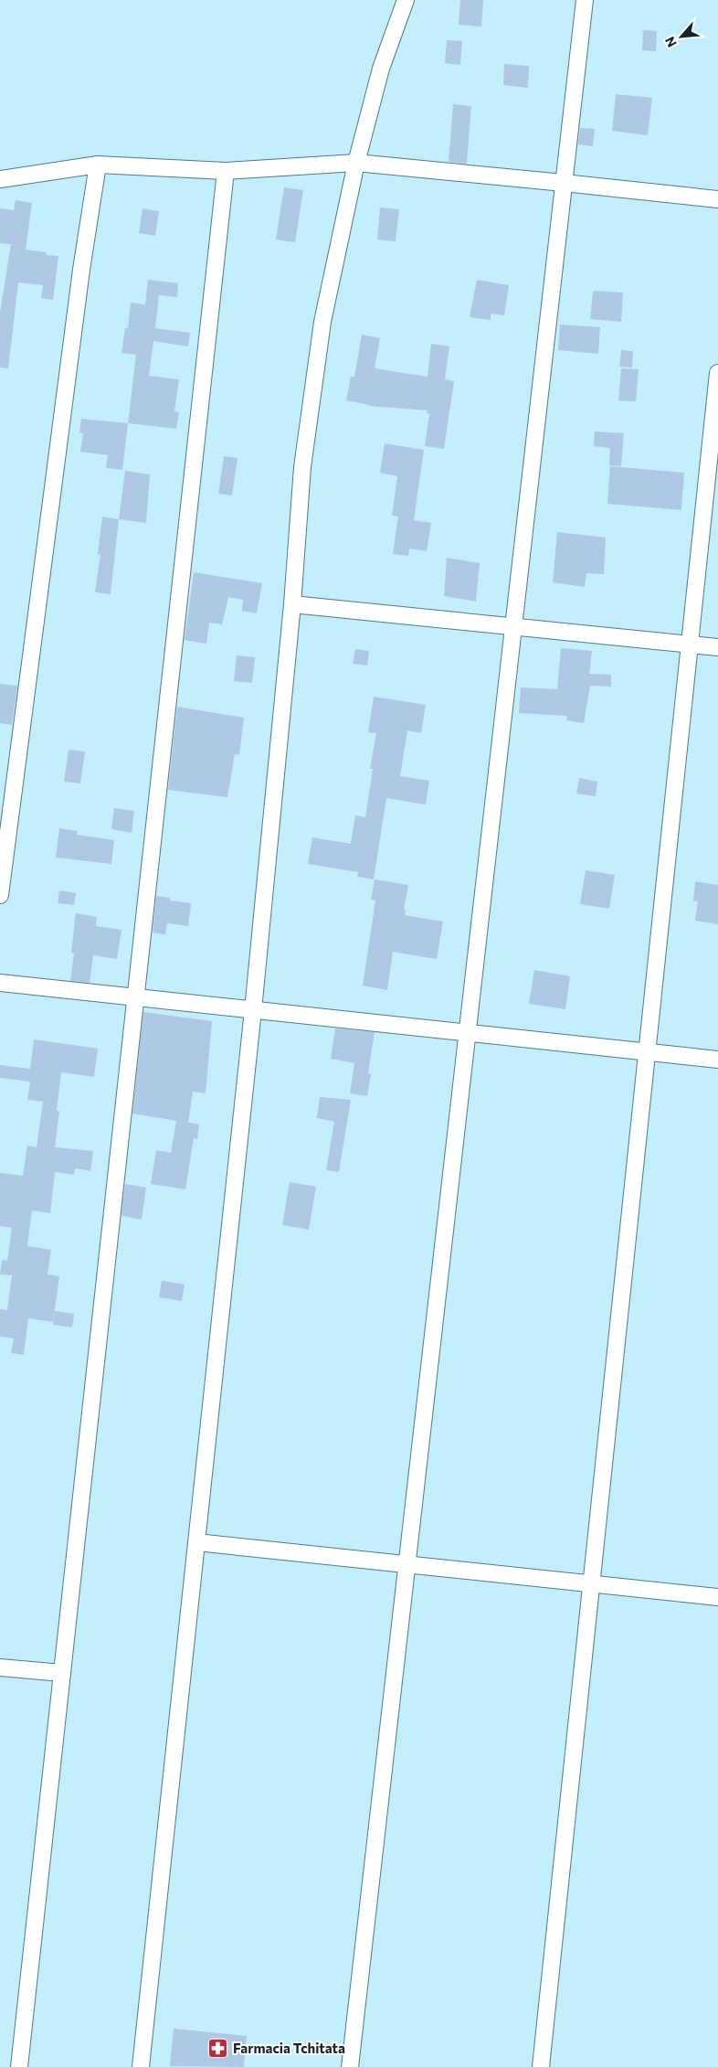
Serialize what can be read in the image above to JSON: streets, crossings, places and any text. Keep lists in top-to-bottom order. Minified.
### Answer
{"places":{"pharmacy":["Farmacia Tchitata"]},"north":"bottom left"}
